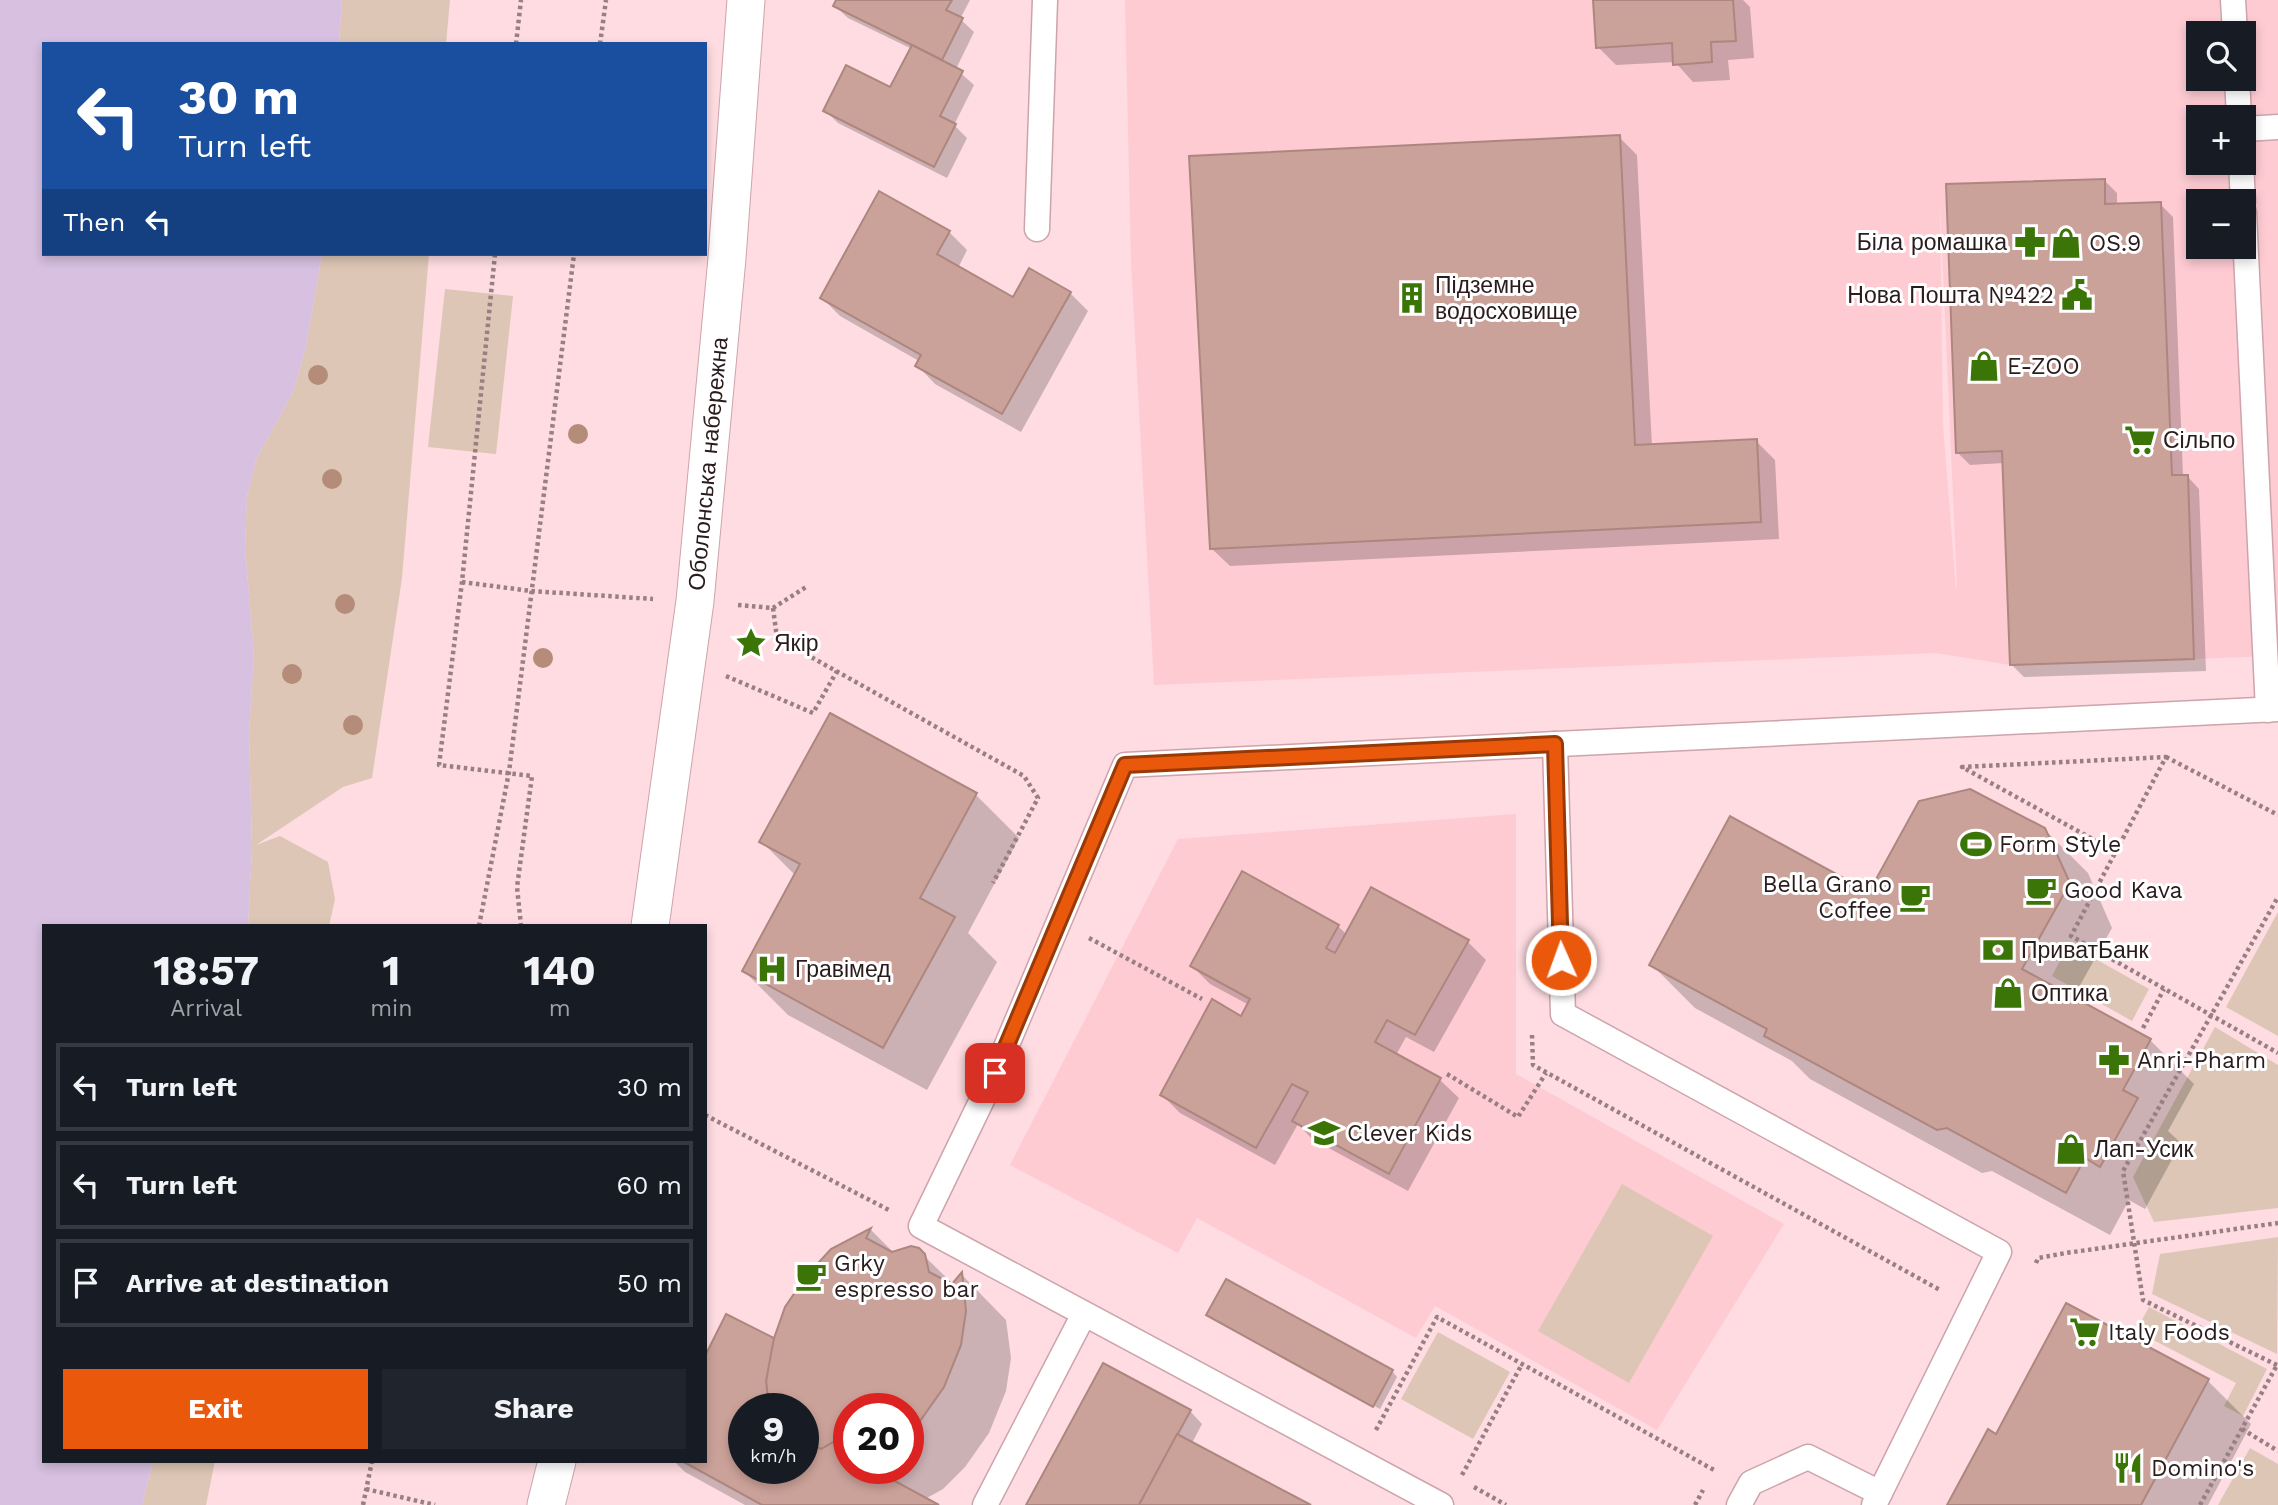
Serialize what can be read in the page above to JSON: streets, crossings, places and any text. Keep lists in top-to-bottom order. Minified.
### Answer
{"streets":{"street":["Оболонська набережна"]},"places":{"pharmacy":["Біла ромашка","Anri-Pharm"],"shop":["OS.9","E-ZOO","Оптика","Лап-Усик"],"public building":["Нова Пошта №422"],"building":["Підземне водосховище"],"supermarket":["Сільпо","Italy Foods"],"place":["Якір"],"sports":["Form Style"],"cafe":["Good Kava","Bella Grano Coffee","Grky espresso bar"],"bank":["ПриватБанк"],"hospital":["Гравімед"],"school or university":["Clever Kids"],"restaurant":["Domino's"]},"page":{"map_buttons":["+","−"],"turn":["30 m","Turn left"],"then":"Then","eta":["18:57","Arrival","1","min","140","m"],"list":[{"name":"Turn left","value":"30 m"},{"name":"Turn left","value":"60 m"},{"name":"Arrive at destination","value":"50 m"}],"buttons":["Exit","Share"],"speed":"9 km/h","limit":"20"}}
